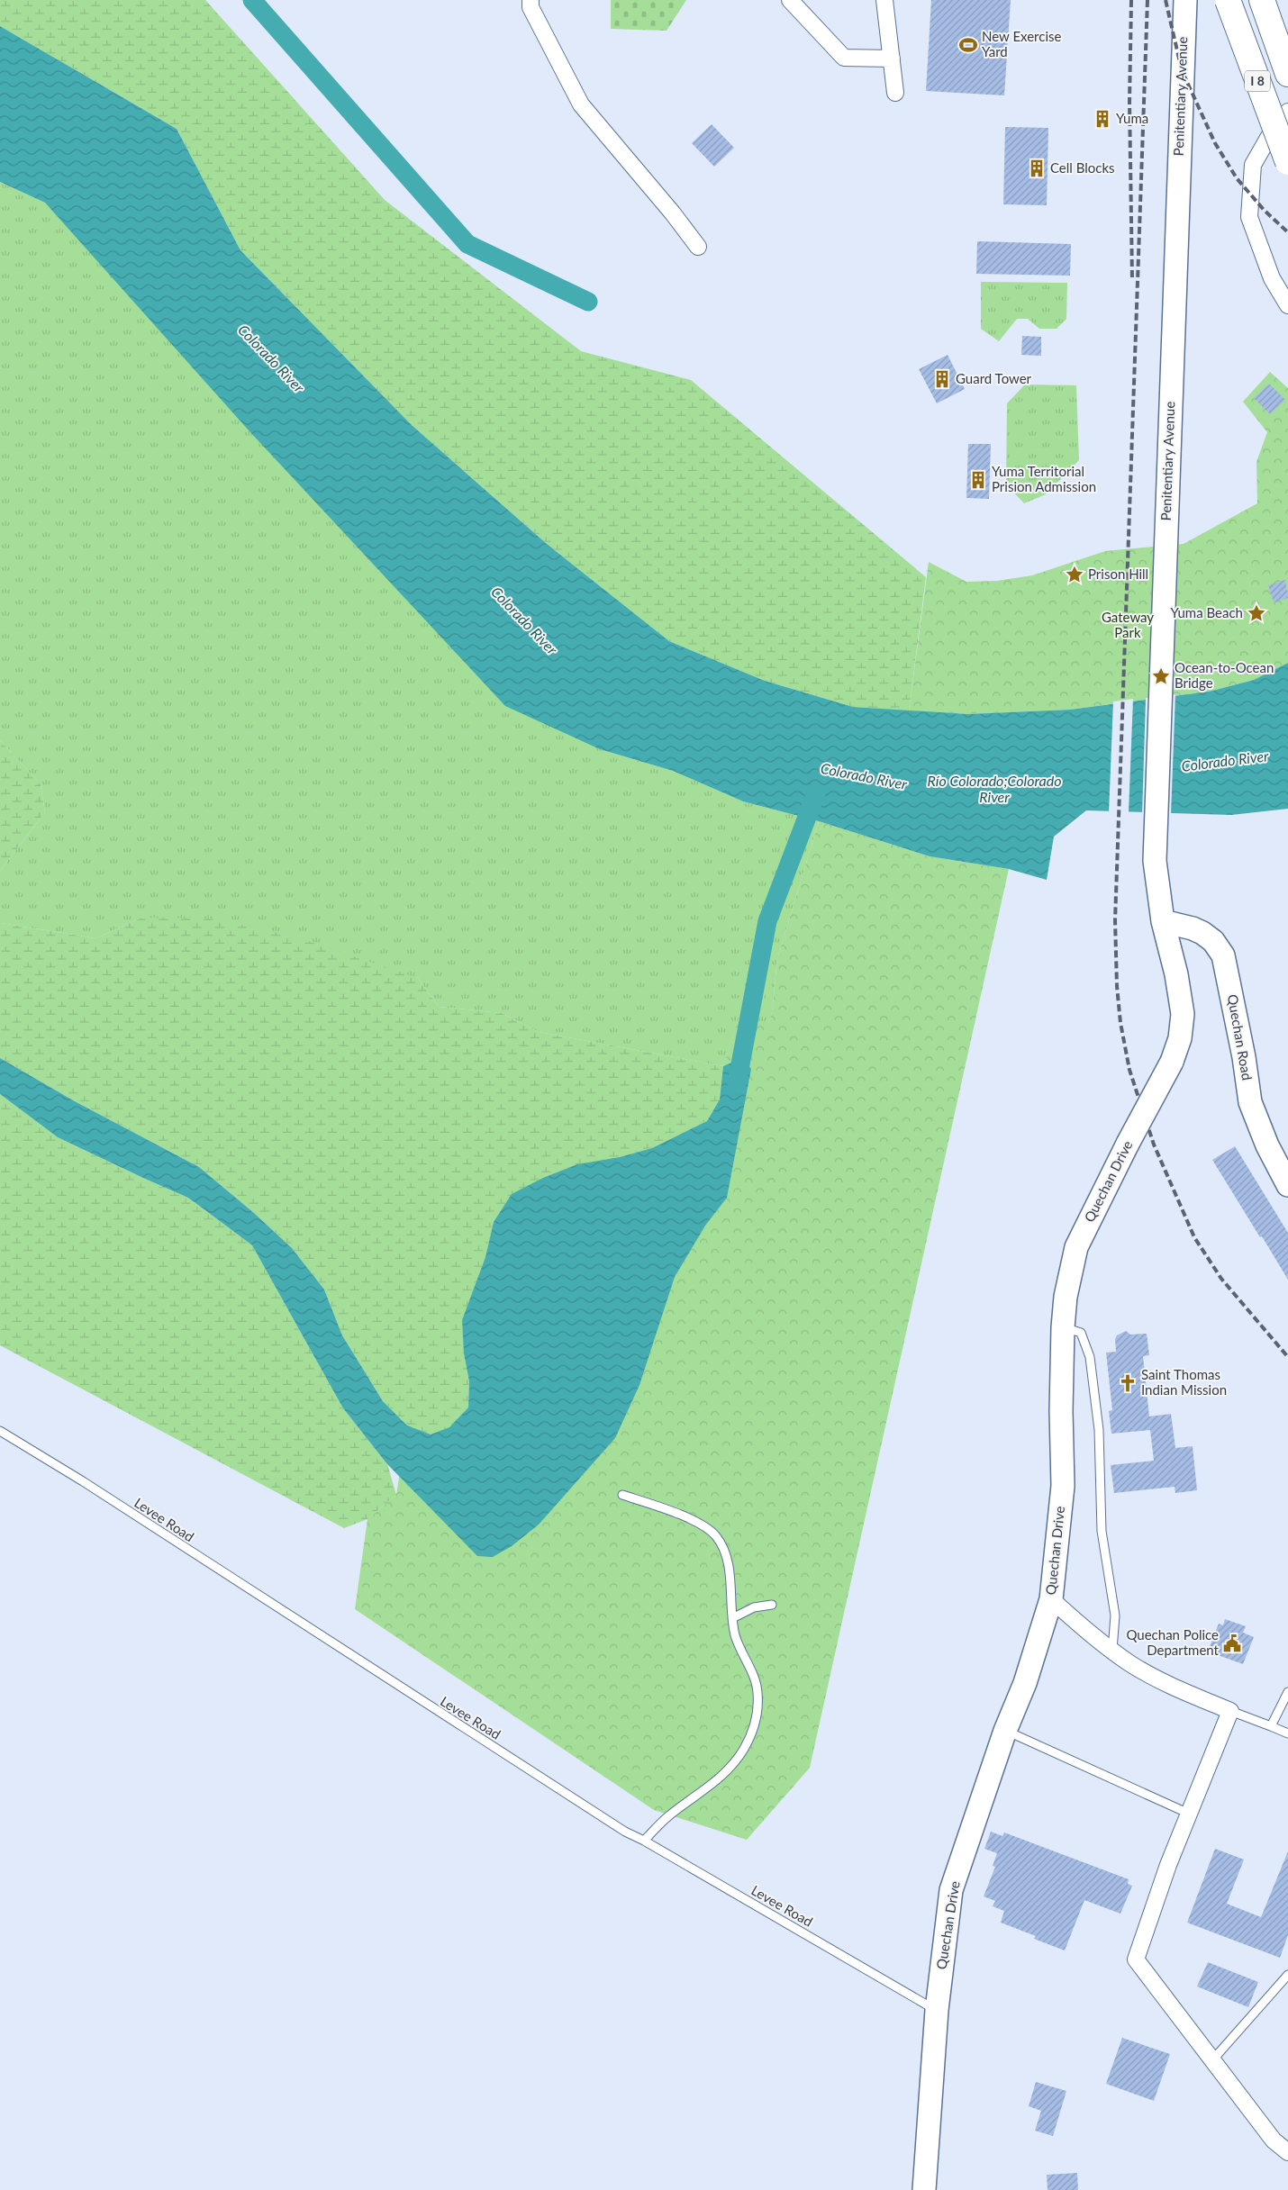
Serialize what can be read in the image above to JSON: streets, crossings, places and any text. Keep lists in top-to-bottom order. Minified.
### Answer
{"streets":{"highway":["I 8"],"street":["Penitentiary Avenue","Quechan Road","Quechan Drive"],"lane":["Levee Road"]},"crossings":[["Penitentiary Avenue","Quechan Road"],["Penitentiary Avenue","Quechan Drive"],["Quechan Road","Quechan Drive"],["Quechan Drive","Levee Road"]],"water":["Colorado River","Río Colorado;Colorado River"],"parks":["Gateway Park"],"places":{"sports":["New Exercise Yard"],"building":["Yuma","Cell Blocks","Guard Tower","Yuma Territorial Prision Admission"],"place":["Prison Hill","Yuma Beach","Ocean-to-Ocean Bridge"],"church":["Saint Thomas Indian Mission"],"public building":["Quechan Police Department"]}}
